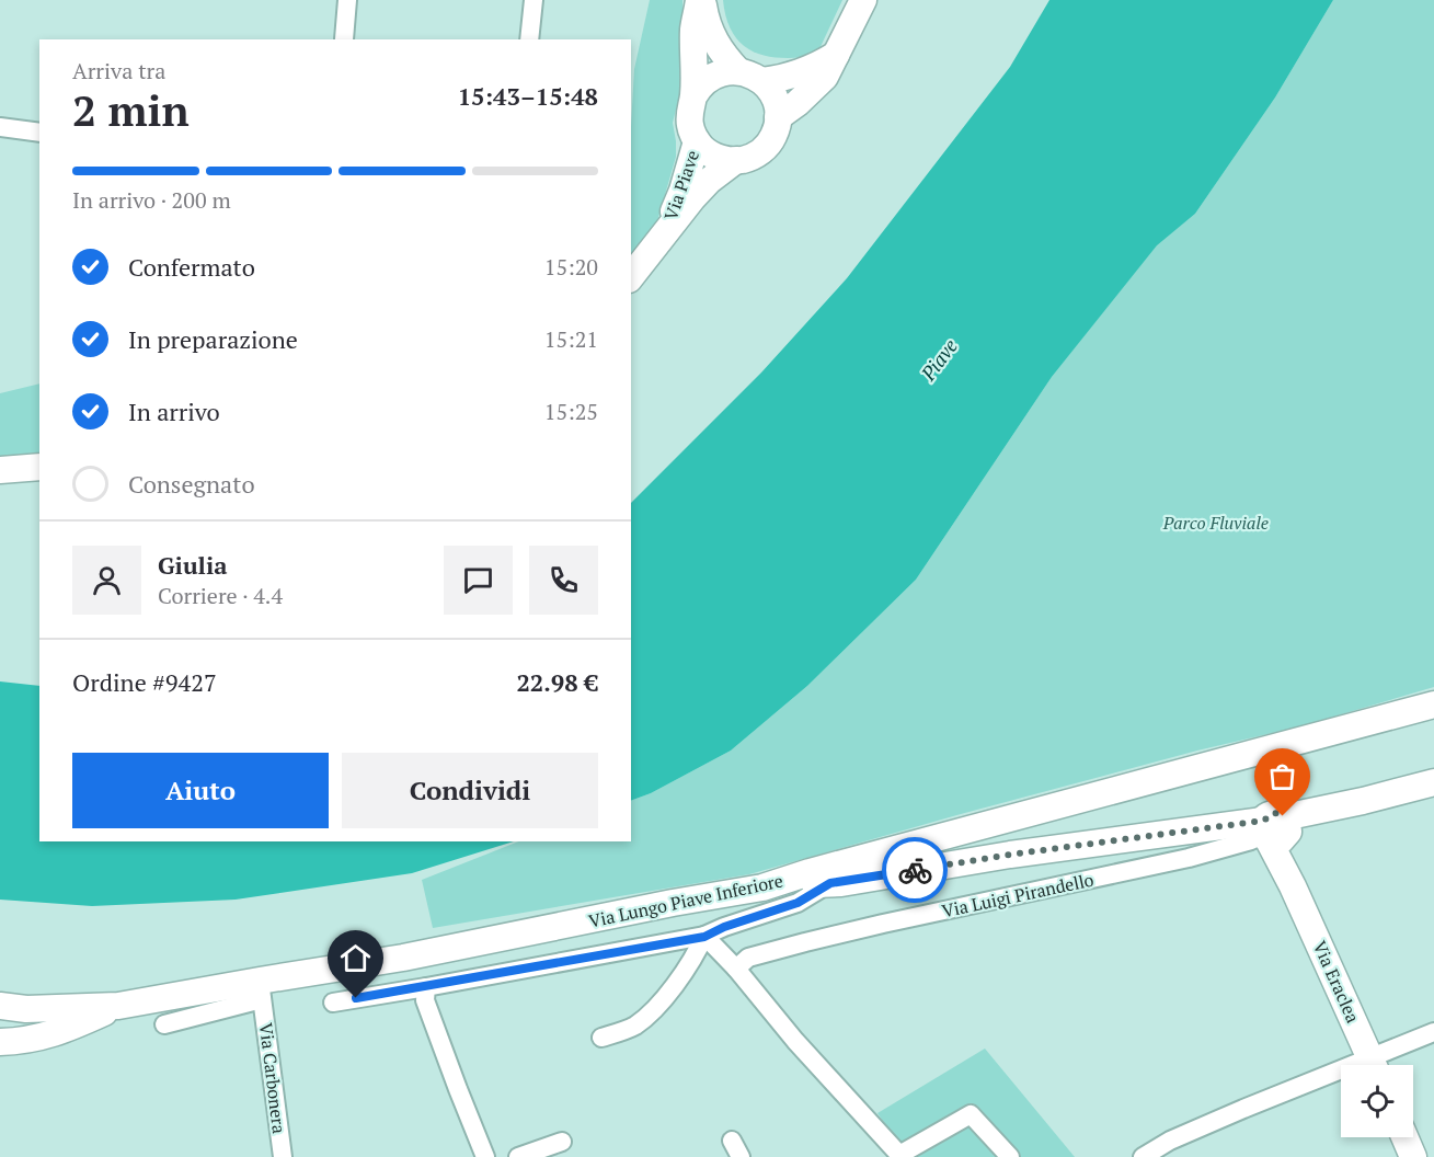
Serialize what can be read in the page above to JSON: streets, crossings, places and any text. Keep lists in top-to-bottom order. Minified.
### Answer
{"streets":{"main road":["Via Piave","Via Lungo Piave Inferiore","Via Eraclea"],"street":["Via Luigi Pirandello","Via Carbonera"]},"crossings":[["Via Luigi Pirandello","Via Eraclea"],["Via Lungo Piave Inferiore","Via Carbonera"]],"water":["Piave"],"parks":["Parco Fluviale"],"page":{"heading":["2 min","Arriva tra","15:43–15:48"],"panel":["Giulia","Corriere · 4.4","Ordine #9427","22.98 €"],"bar":"In arrivo · 200 m","list":[["Confermato","15:20"],["In preparazione","15:21"],["In arrivo","15:25"],"Consegnato"],"buttons":["Aiuto","Condividi"]}}
